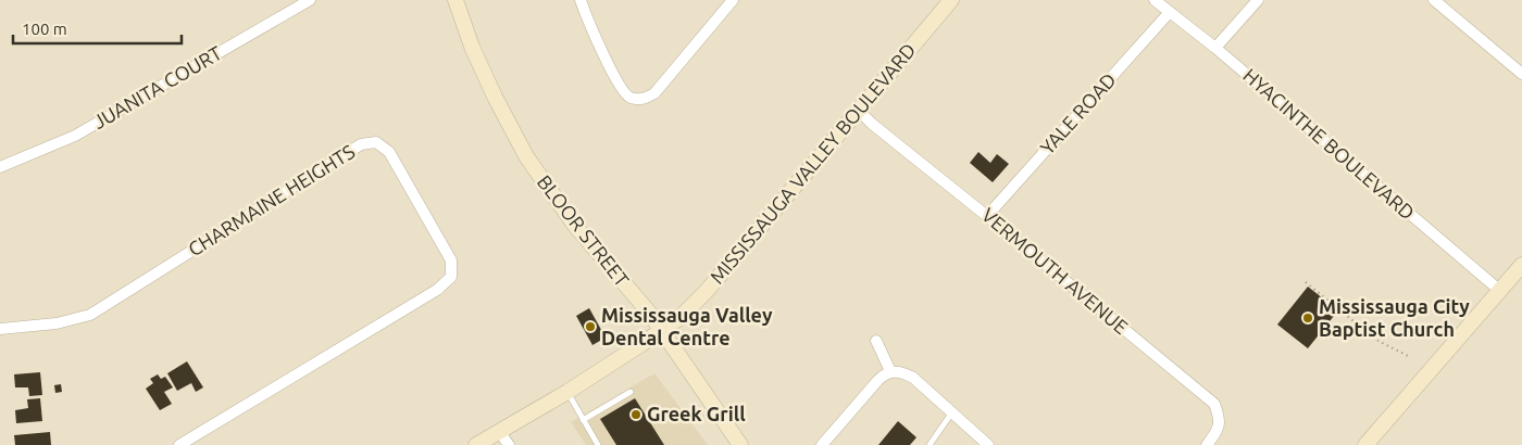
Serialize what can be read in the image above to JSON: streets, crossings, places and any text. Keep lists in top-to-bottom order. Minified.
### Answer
{"streets":{"street":["JUANITA COURT","YALE ROAD","HYACINTHE BOULEVARD","MISSISSAUGA VALLEY BOULEVARD","CHARMAINE HEIGHTS","BLOOR STREET","VERMOUTH AVENUE"]},"crossings":[["YALE ROAD","HYACINTHE BOULEVARD"],["YALE ROAD","VERMOUTH AVENUE"],["MISSISSAUGA VALLEY BOULEVARD","BLOOR STREET"],["MISSISSAUGA VALLEY BOULEVARD","VERMOUTH AVENUE"]],"places":["Mississauga City Baptist Church","Mississauga Valley Dental Centre","Greek Grill"],"scale_bar":"100 m"}
